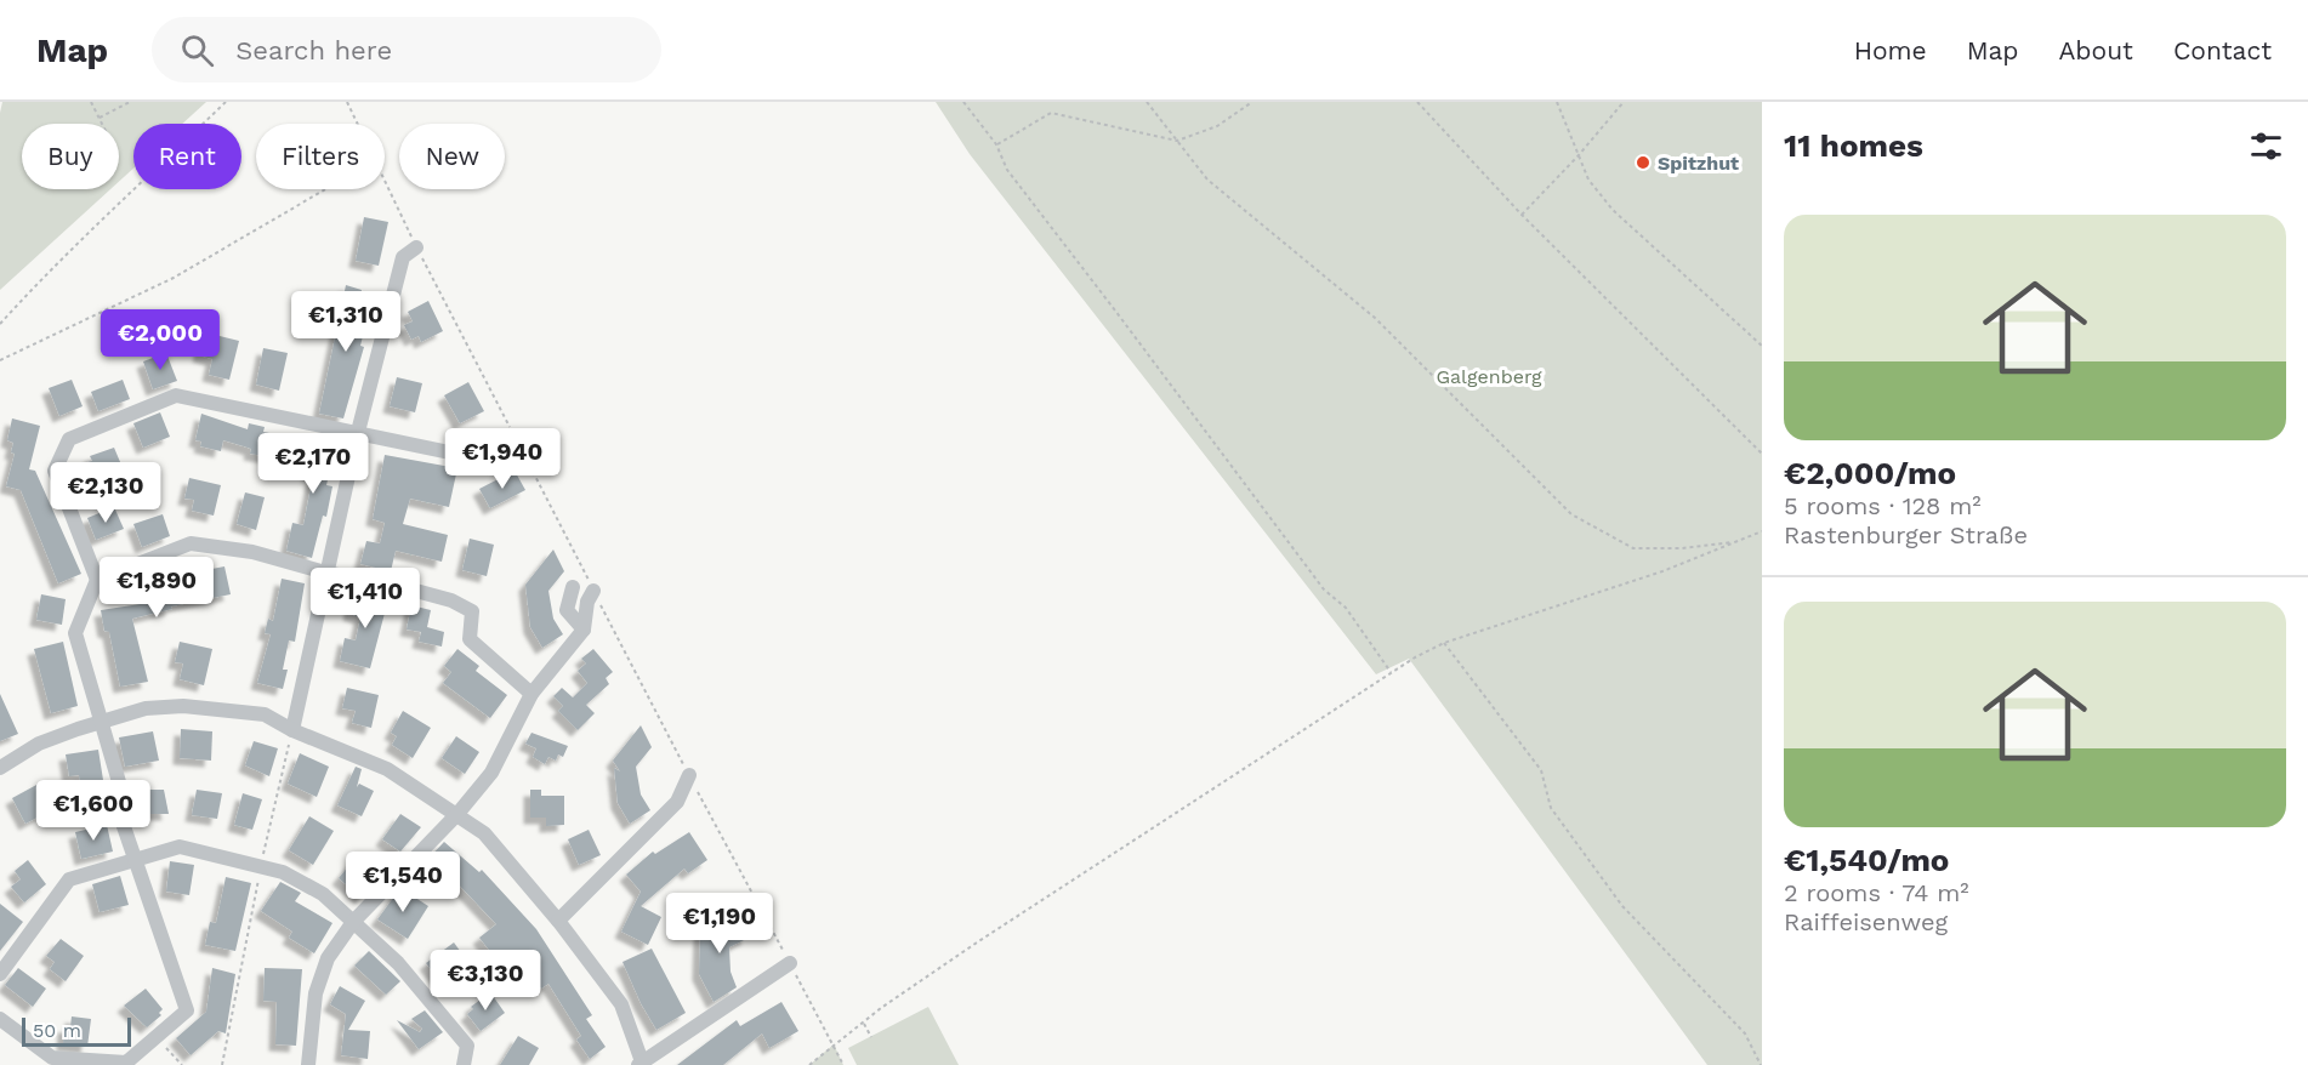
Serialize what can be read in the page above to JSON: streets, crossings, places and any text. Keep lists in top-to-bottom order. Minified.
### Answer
{"parks":["Galgenberg"],"places":["Spitzhut"],"scale_bar":"50 m","page":{"header":"Map","search":"Search here","nav":["Home","Map","About","Contact"],"heading":"11 homes","chip":["Buy","Rent","Filters","New"],"list":[{"name":"€2,000/mo","note":"5 rooms · 128 m² · Rastenburger Straße"},{"name":"€1,540/mo","note":"2 rooms · 74 m² · Raiffeisenweg"}],"price":["€1,310","€2,000","€1,940","€2,170","€2,130","€1,890","€1,410","€1,600","€1,540","€1,190","€3,130"],"scale":"50 m"}}
